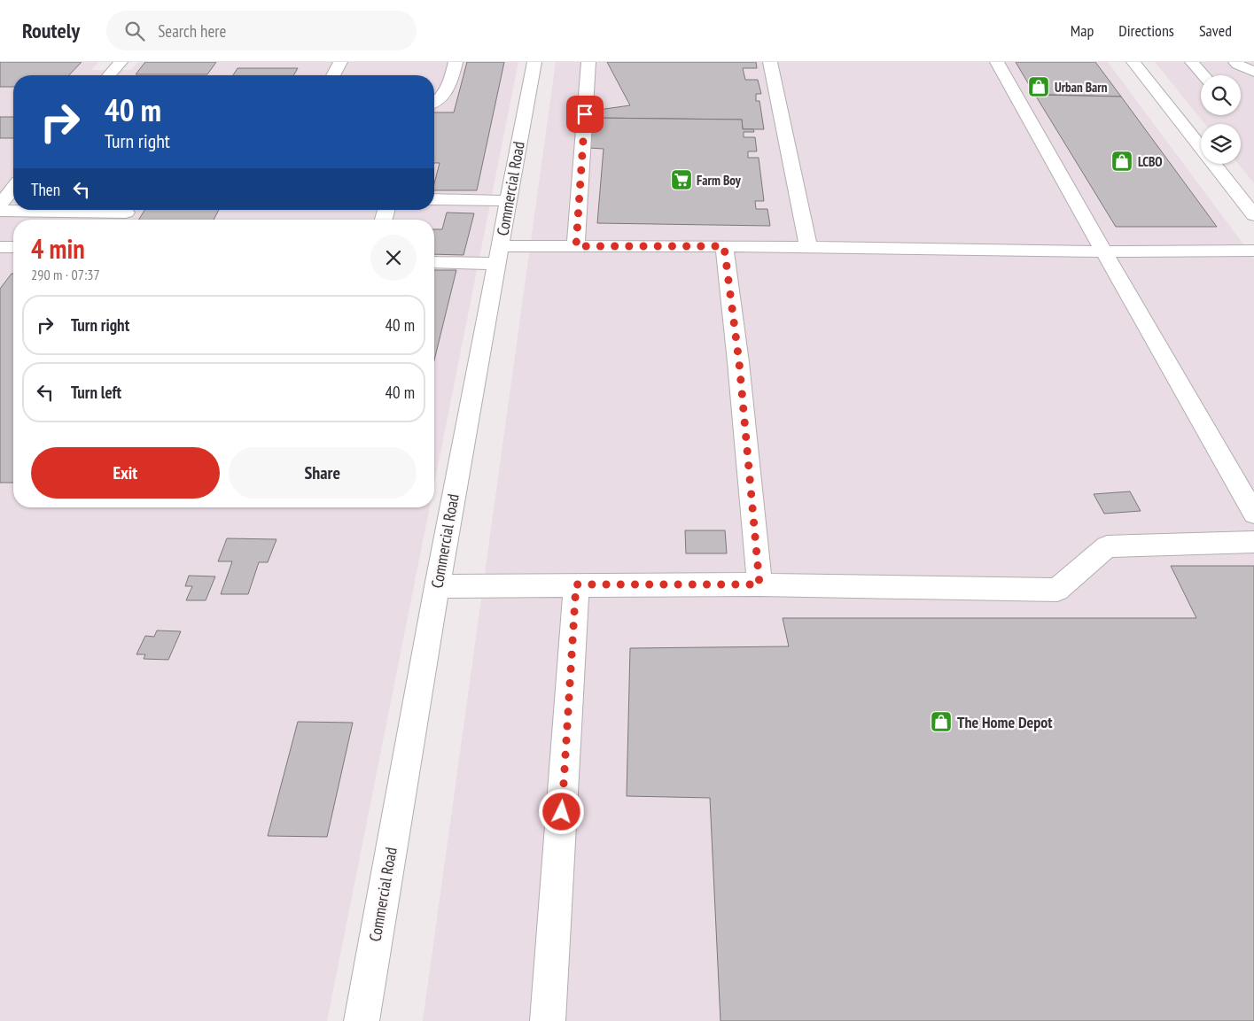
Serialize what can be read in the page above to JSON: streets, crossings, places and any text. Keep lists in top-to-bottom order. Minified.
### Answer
{"streets":{"street":["Commercial Road"]},"places":{"shop":["Urban Barn","LCBO","The Home Depot"],"supermarket":["Farm Boy"]},"page":{"header":"Routely","search":"Search here","nav":["Map","Directions","Saved"],"turn":["40 m","Turn right"],"then":"Then","heading":["4 min","290 m · 07:37"],"list":[{"name":"Turn right","value":"40 m"},{"name":"Turn left","value":"40 m"}],"buttons":["Exit","Share"]}}
